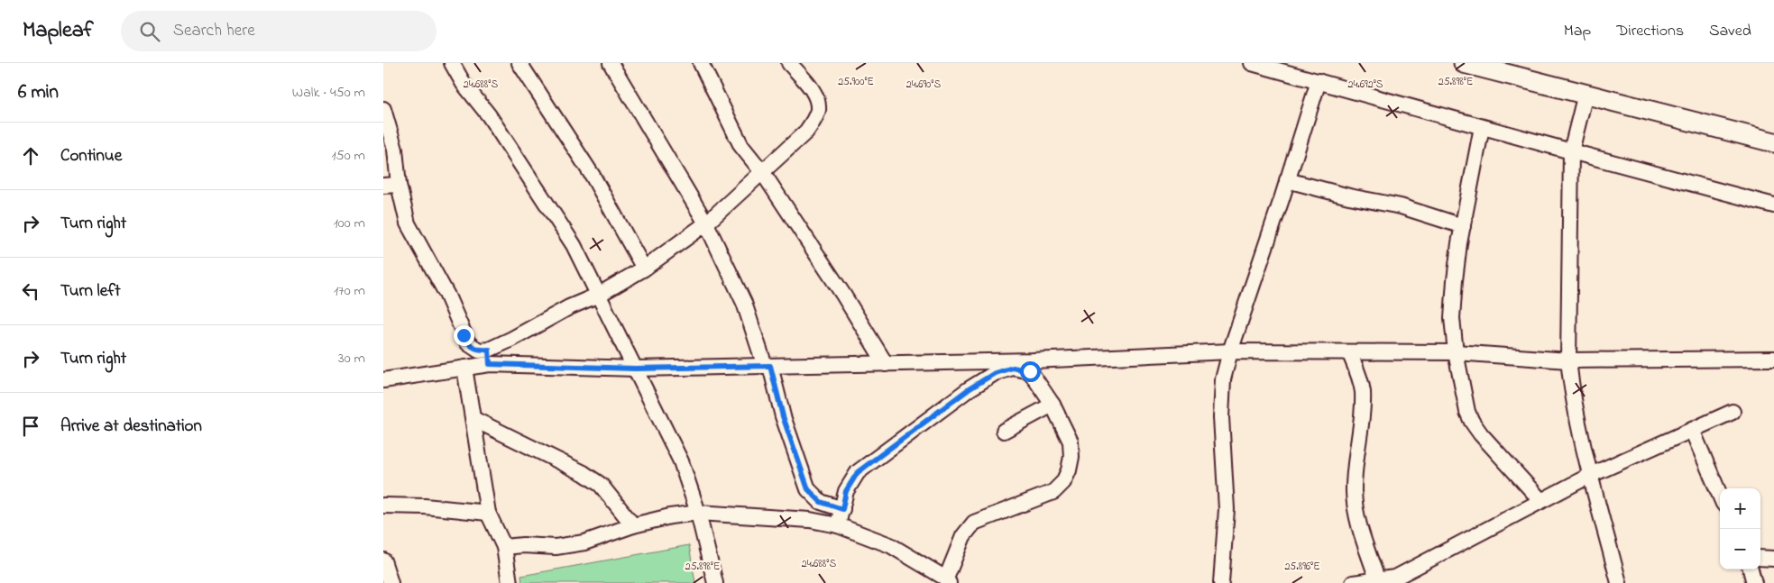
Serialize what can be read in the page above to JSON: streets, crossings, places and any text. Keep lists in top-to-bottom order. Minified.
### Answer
{"page":{"header":"Mapleaf","search":"Search here","nav":["Map","Directions","Saved"],"heading":["6 min","Walk · 450 m"],"list":[["Continue","150 m"],["Turn right","100 m"],["Turn left","170 m"],["Turn right","30 m"],"Arrive at destination"],"map_buttons":["+","−"]},"coordinates":["25.900°E","25.898°E","24.688°S","24.690°S","24.692°S","25.896°E"]}
